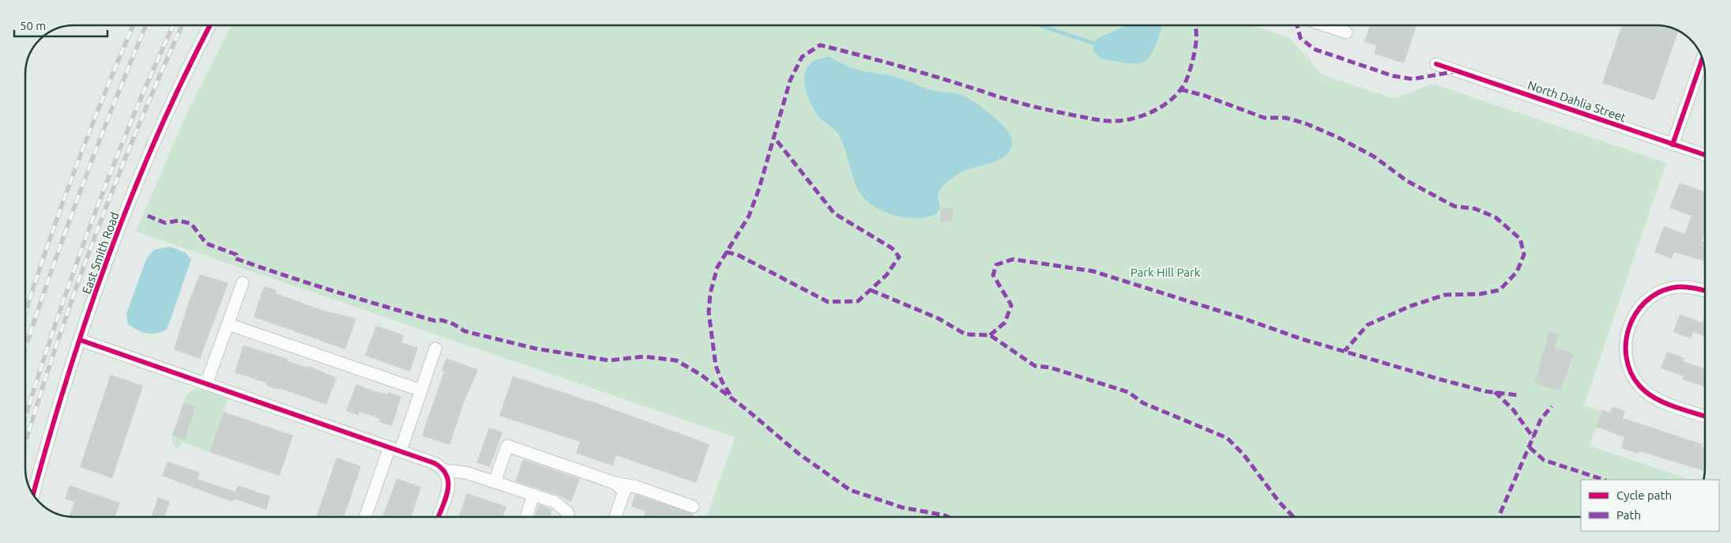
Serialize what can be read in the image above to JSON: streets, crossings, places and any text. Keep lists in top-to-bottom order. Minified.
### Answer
{"streets":{"street":["North Dahlia Street","East Smith Road"]},"parks":["Park Hill Park"],"legend":["Cycle path","Path"],"scale_bar":"50 m"}
